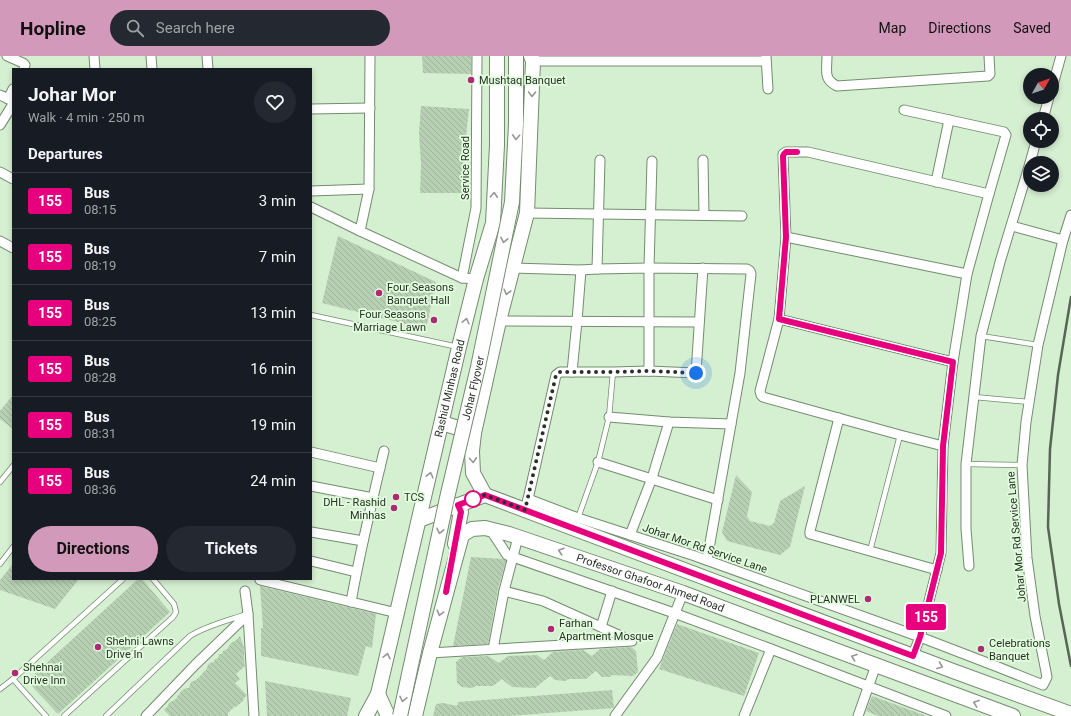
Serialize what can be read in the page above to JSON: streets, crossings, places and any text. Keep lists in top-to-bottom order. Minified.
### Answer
{"streets":{"main road":["Johar Flyover","Rashid Minhas Road","Professor Ghafoor Ahmed Road"],"street":["Service Road","Johar Mor Rd Service Lane"]},"places":["Mushtaq Banquet","Four Seasons Banquet Hall","Four Seasons Marriage Lawn","TCS","DHL - Rashid Minhas","PLANWEL","Farhan Apartment Mosque","Shehni Lawns Drive In","Celebrations Banquet","Shehnai Drive Inn"],"lines":["bus line 155"],"north":"top right","page":{"header":"Hopline","search":"Search here","nav":["Map","Directions","Saved"],"on_map":"155","heading":[["Johar Mor","Walk · 4 min · 250 m"],"Departures"],"list":[{"mark":"155","name":"Bus","note":"08:15","value":"3 min"},{"mark":"155","name":"Bus","note":"08:19","value":"7 min"},{"mark":"155","name":"Bus","note":"08:25","value":"13 min"},{"mark":"155","name":"Bus","note":"08:28","value":"16 min"},{"mark":"155","name":"Bus","note":"08:31","value":"19 min"},{"mark":"155","name":"Bus","note":"08:36","value":"24 min"}],"buttons":["Directions","Tickets"]}}
